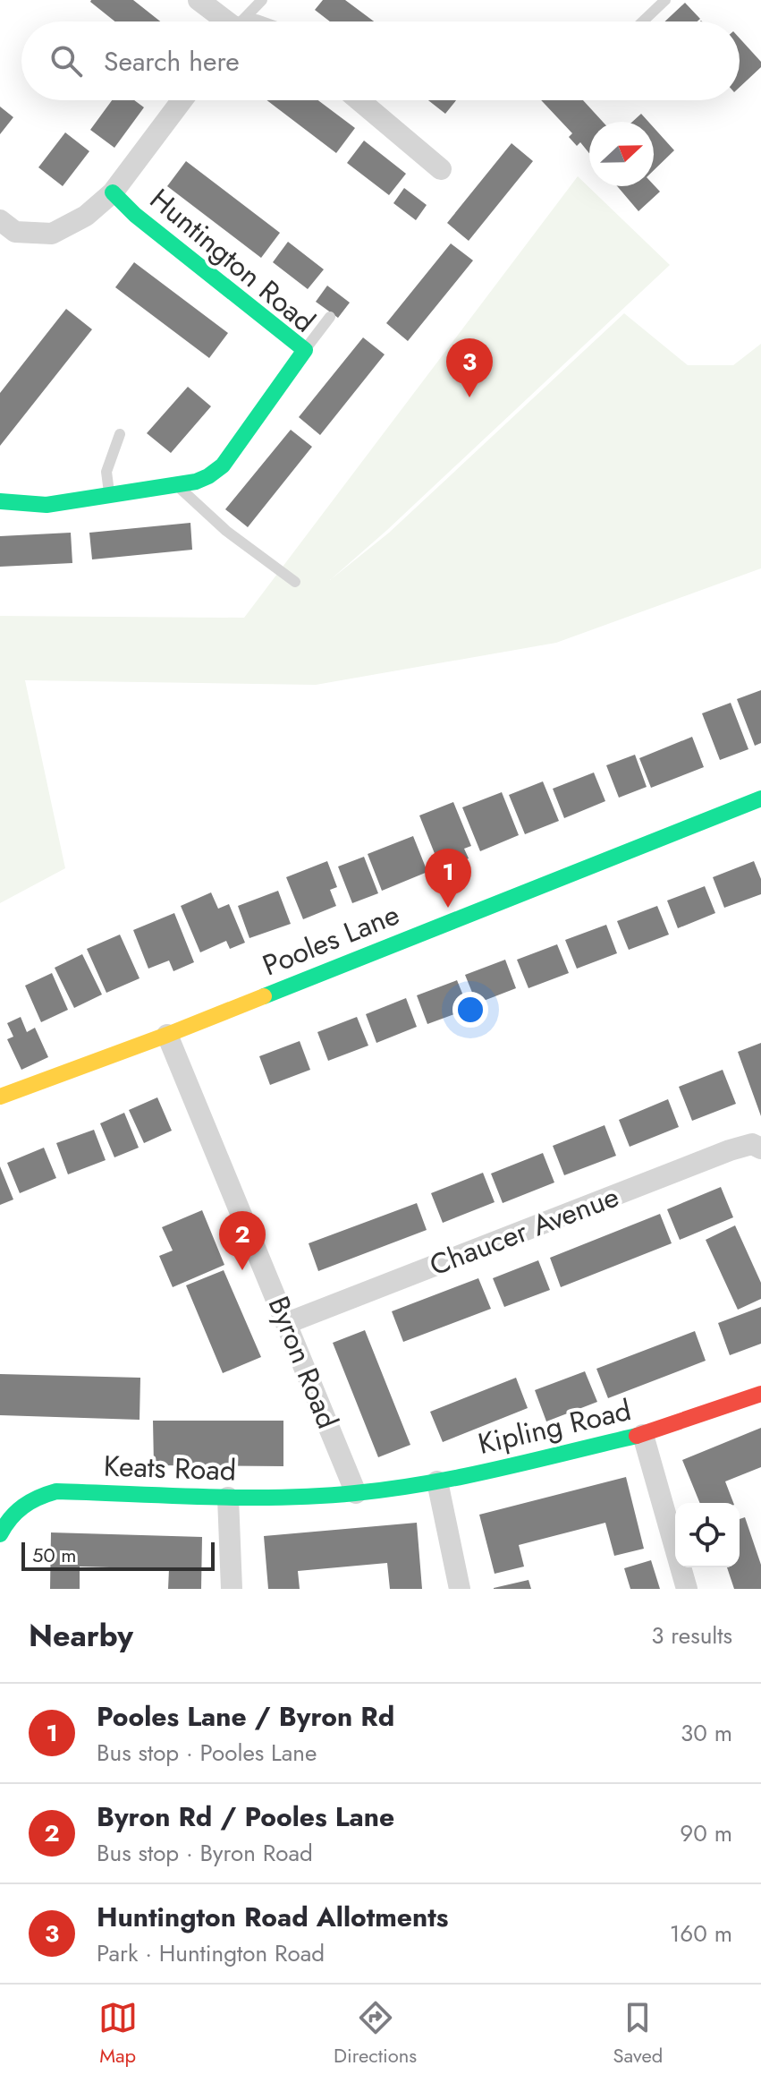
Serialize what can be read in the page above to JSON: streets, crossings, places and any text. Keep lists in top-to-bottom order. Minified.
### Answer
{"streets":{"street":["Huntington Road","Pooles Lane","Chaucer Avenue","Byron Road","Kipling Road","Keats Road"]},"crossings":[["Pooles Lane","Byron Road"],["Chaucer Avenue","Byron Road"],["Byron Road","Kipling Road"],["Byron Road","Keats Road"],["Kipling Road","Keats Road"]],"scale_bar":"50 m","north":"right","page":{"search":"Search here","pins":["3","1","2"],"scale":"50 m","heading":["Nearby","3 results"],"list":[{"mark":"1","name":"Pooles Lane / Byron Rd","note":"Bus stop · Pooles Lane","value":"30 m"},{"mark":"2","name":"Byron Rd / Pooles Lane","note":"Bus stop · Byron Road","value":"90 m"},{"mark":"3","name":"Huntington Road Allotments","note":"Park · Huntington Road","value":"160 m"}],"nav":["Map","Directions","Saved"]}}
